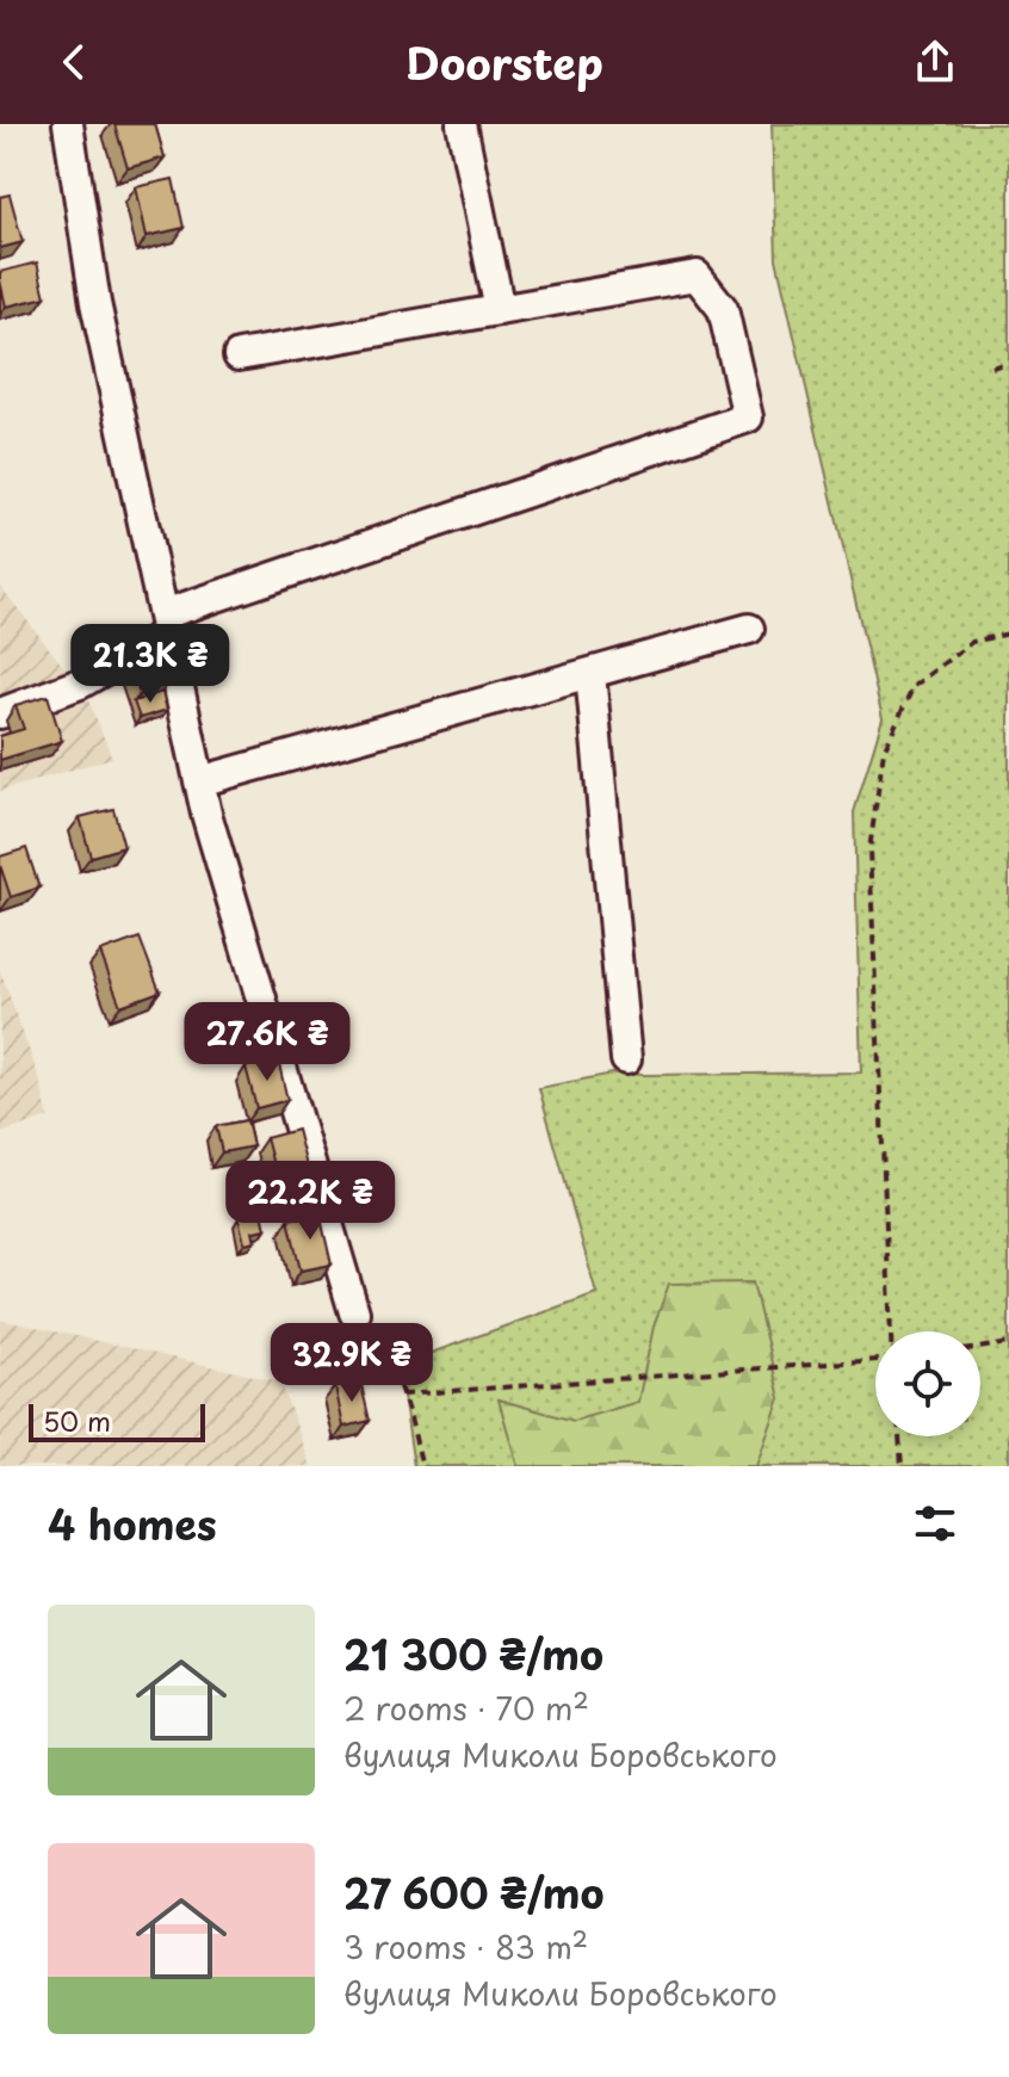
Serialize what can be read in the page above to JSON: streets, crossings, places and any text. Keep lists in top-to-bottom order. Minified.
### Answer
{"scale_bar":"50 m","page":{"header":"Doorstep","price":["21.3K ₴","27.6K ₴","22.2K ₴","32.9K ₴"],"scale":"50 m","heading":"4 homes","list":[{"name":"21 300 ₴/mo","note":"2 rooms · 70 m² · вулиця Миколи Боровського"},{"name":"27 600 ₴/mo","note":"3 rooms · 83 m² · вулиця Миколи Боровського"}]}}
